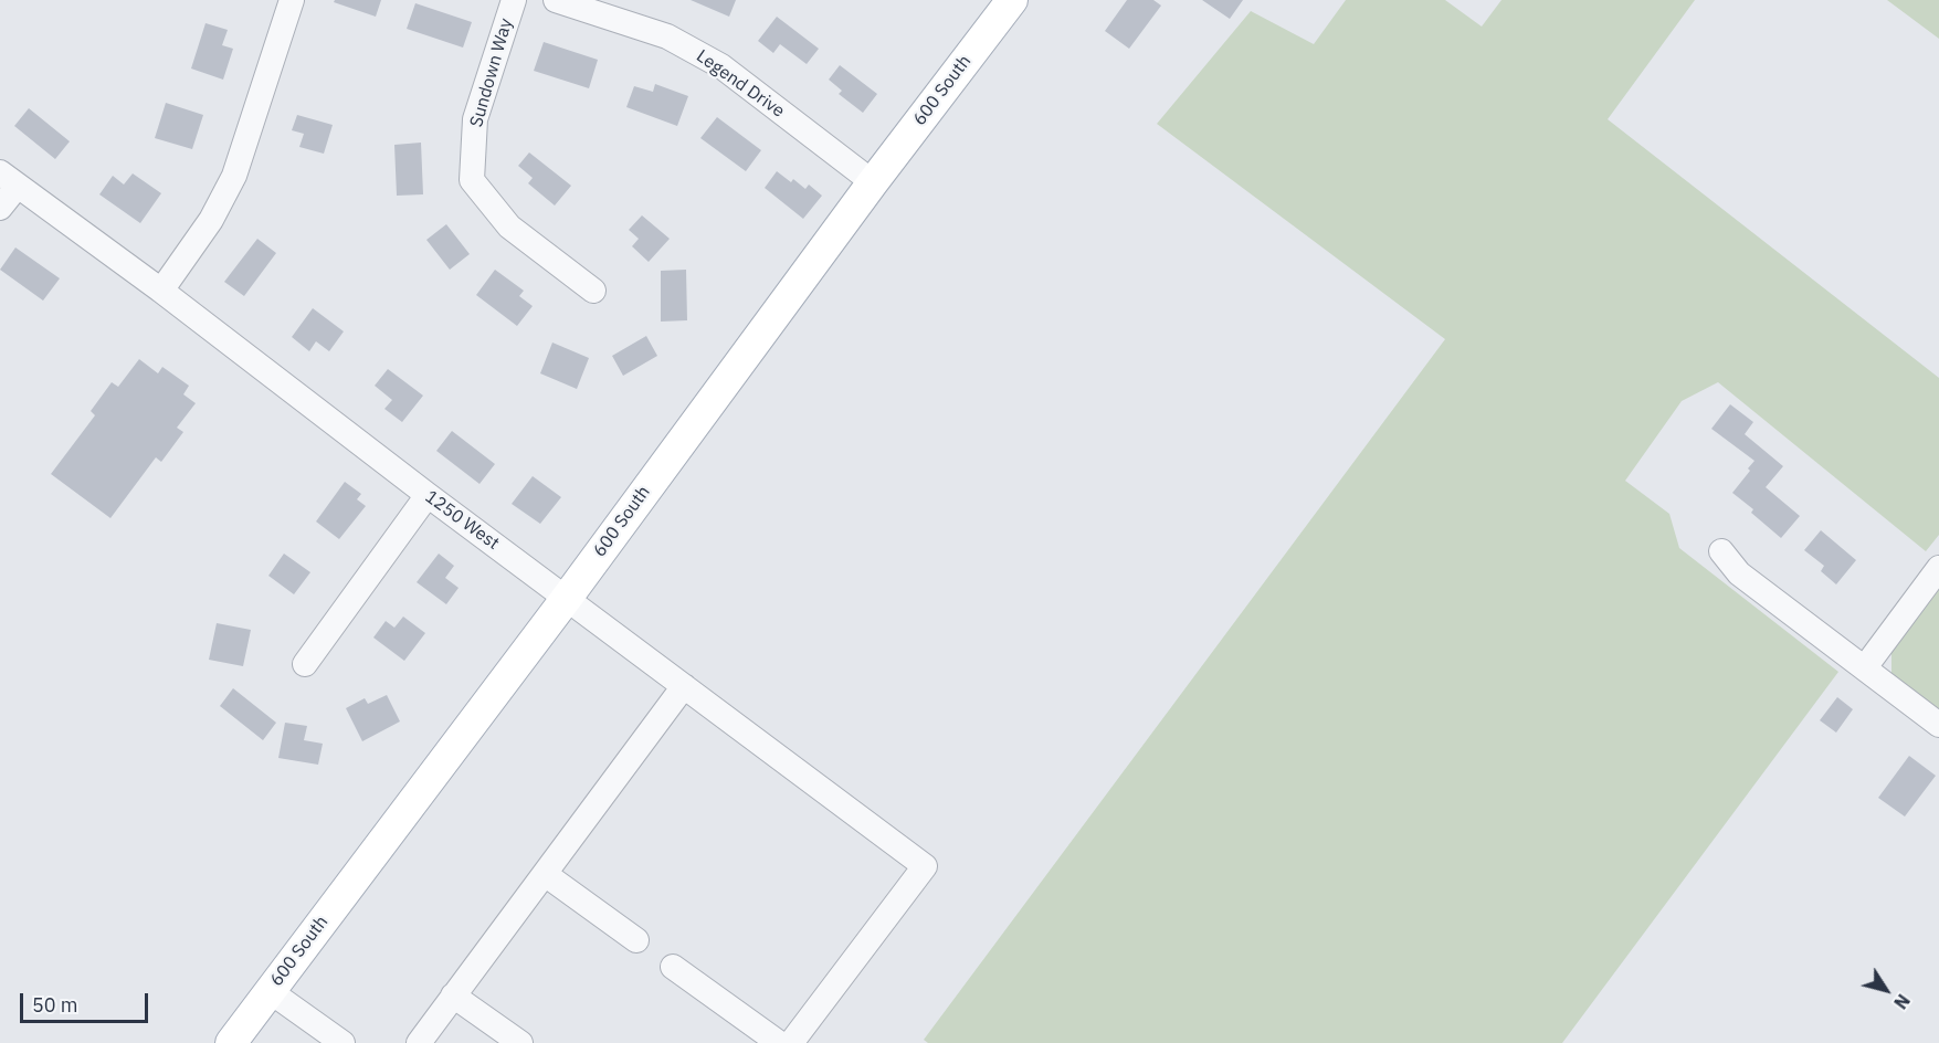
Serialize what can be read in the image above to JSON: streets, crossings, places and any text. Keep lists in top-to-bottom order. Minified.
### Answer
{"streets":{"main road":["600 South"],"street":["Sundown Way","Legend Drive","1250 West"]},"crossings":[["Legend Drive","600 South"],["600 South","1250 West"]],"scale_bar":"50 m","north":"bottom right"}
